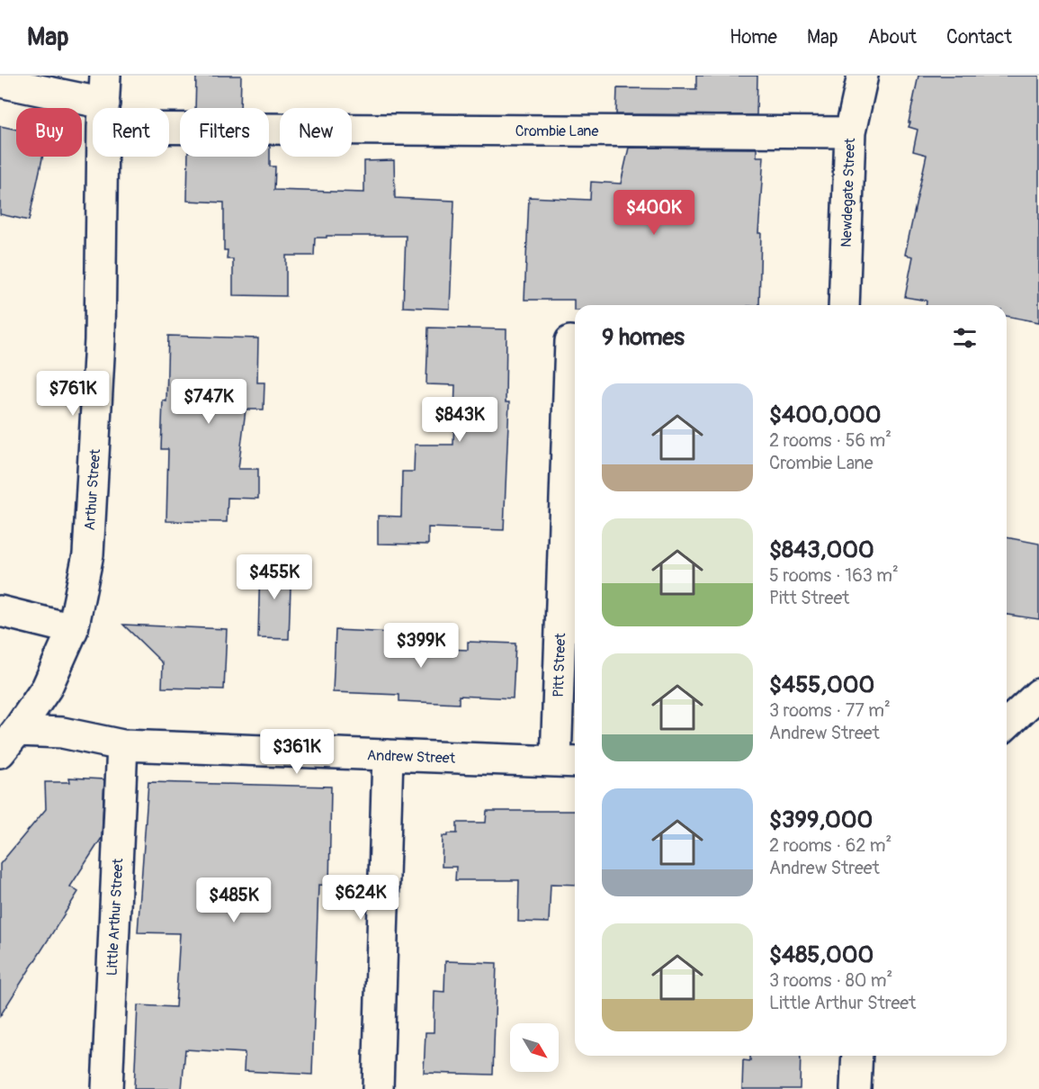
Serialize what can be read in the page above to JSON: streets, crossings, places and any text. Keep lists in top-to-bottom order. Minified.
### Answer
{"streets":{"street":["Crombie Lane","Newdegate Street","Arthur Street","Pitt Street","Andrew Street","Little Arthur Street"]},"crossings":[["Crombie Lane","Newdegate Street"],["Crombie Lane","Arthur Street"],["Arthur Street","Andrew Street"],["Pitt Street","Andrew Street"],["Andrew Street","Little Arthur Street"]],"north":"bottom right","page":{"header":"Map","nav":["Home","Map","About","Contact"],"chip":["Buy","Rent","Filters","New"],"price":["$400K","$761K","$747K","$843K","$455K","$399K","$361K","$624K","$485K"],"heading":"9 homes","list":[{"name":"$400,000","note":"2 rooms · 56 m² · Crombie Lane"},{"name":"$843,000","note":"5 rooms · 163 m² · Pitt Street"},{"name":"$455,000","note":"3 rooms · 77 m² · Andrew Street"},{"name":"$399,000","note":"2 rooms · 62 m² · Andrew Street"},{"name":"$485,000","note":"3 rooms · 80 m² · Little Arthur Street"}]}}
